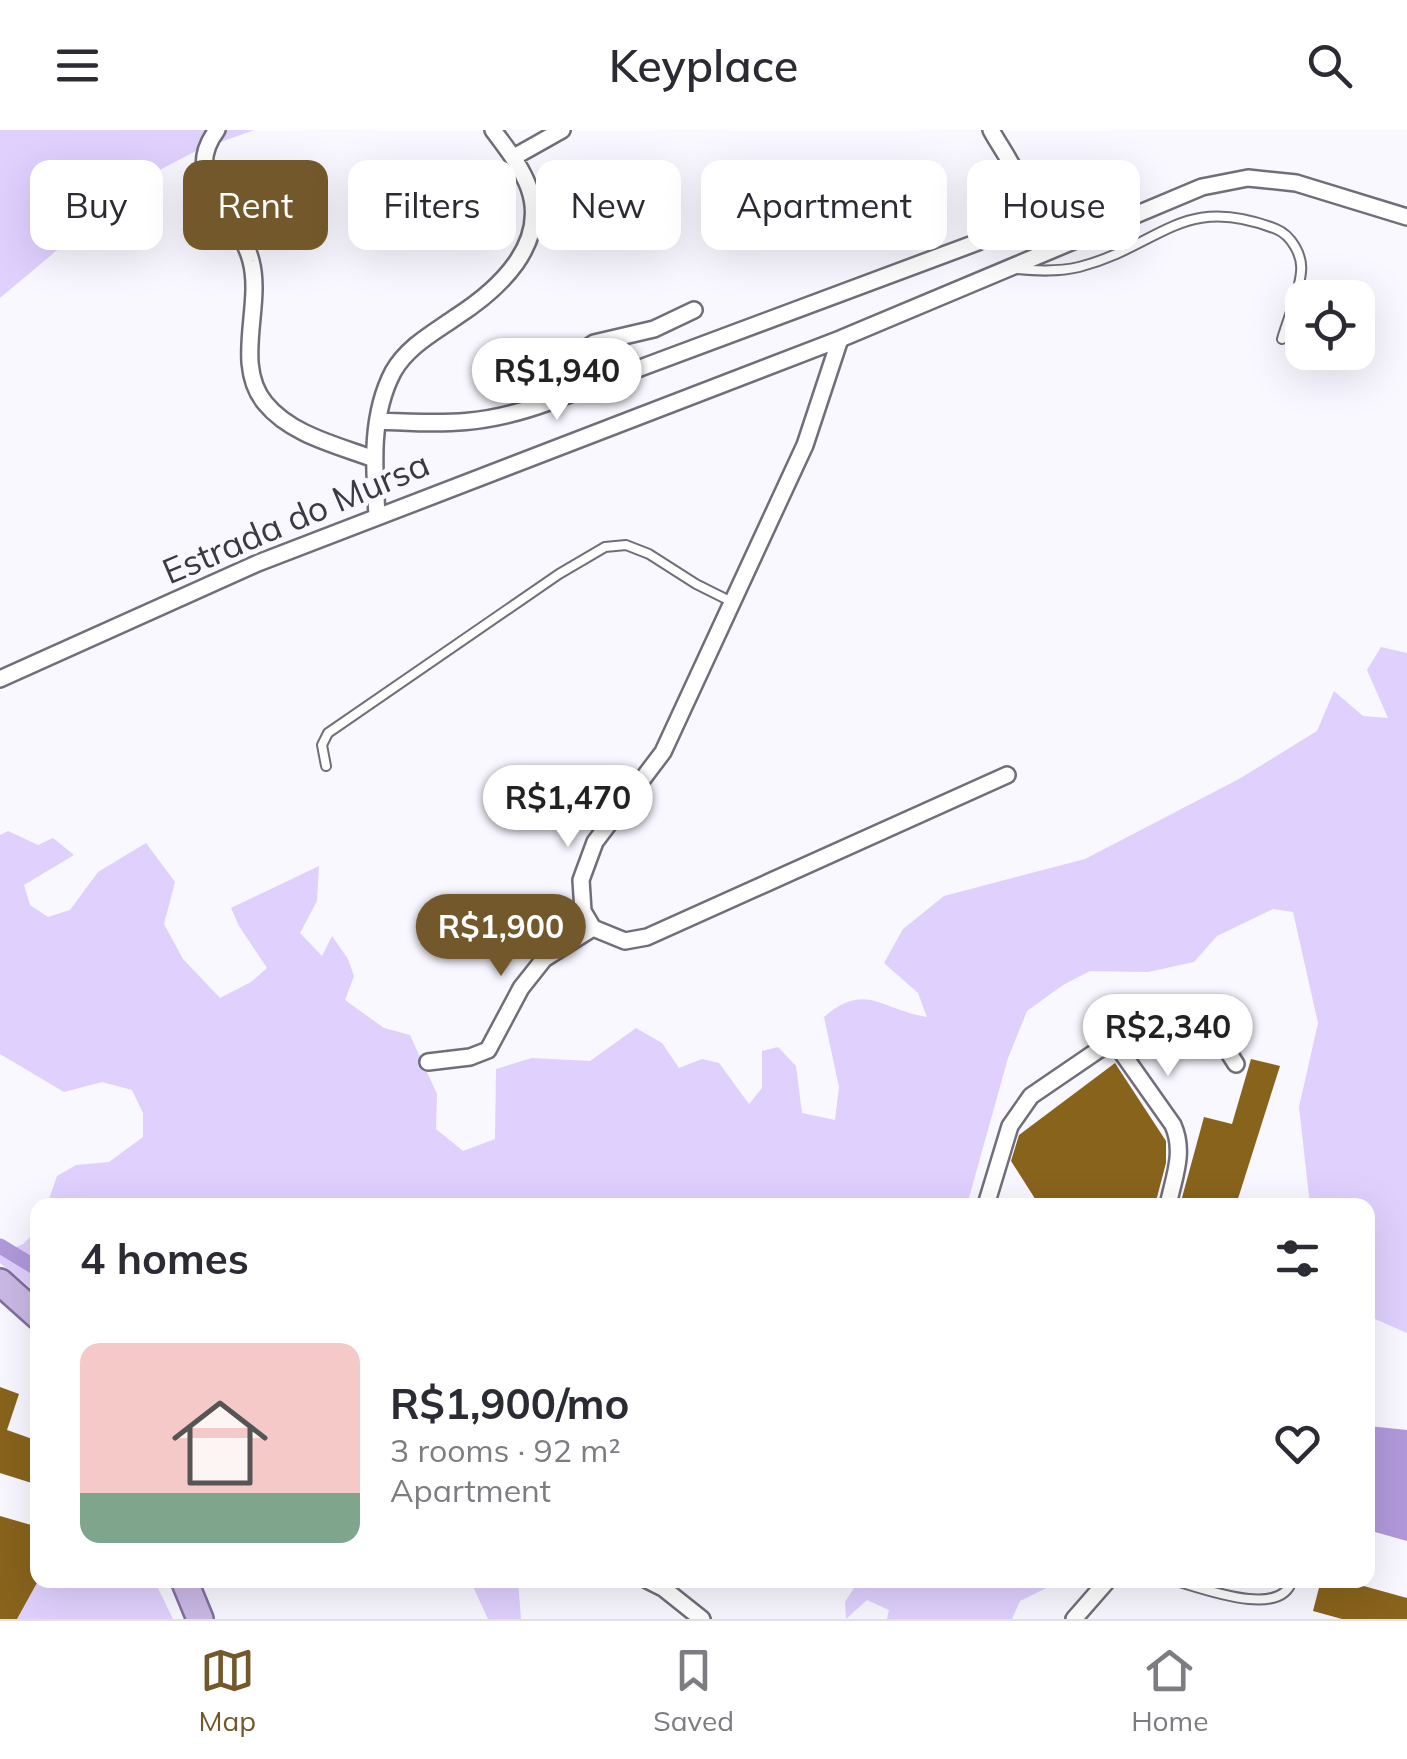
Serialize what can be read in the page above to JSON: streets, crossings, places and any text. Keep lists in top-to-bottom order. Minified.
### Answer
{"streets":{"street":["Estrada do Mursa"]},"page":{"header":"Keyplace","chip":["Buy","Rent","Filters","New","Apartment","House"],"price":["R$1,940","R$1,470","R$1,900","R$2,340"],"heading":"4 homes","list":[{"name":"R$1,900/mo","note":"3 rooms · 92 m² · Apartment"}],"tabs":["Map","Saved","Home"]}}
